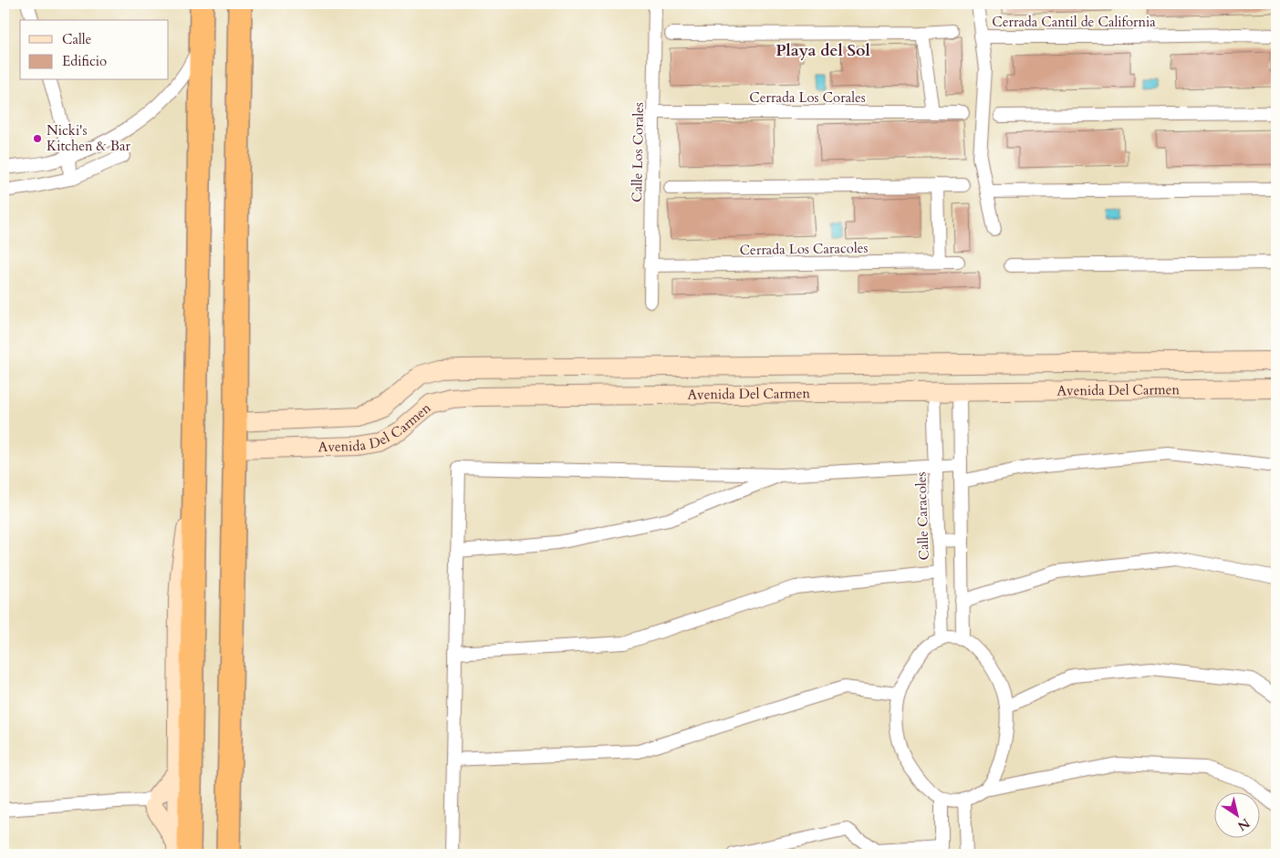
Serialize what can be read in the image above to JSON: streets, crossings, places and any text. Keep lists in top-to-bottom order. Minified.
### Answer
{"streets":{"main road":["Avenida Del Carmen"],"street":["Cerrada Cantil de California","Cerrada Los Corales","Calle Los Corales","Cerrada Los Caracoles","Calle Caracoles"]},"crossings":[["Cerrada Los Corales","Calle Los Corales"],["Calle Los Corales","Cerrada Los Caracoles"],["Avenida Del Carmen","Calle Caracoles"]],"districts":["Playa del Sol"],"places":["Nicki's Kitchen & Bar"],"legend":["Calle","Edificio"],"north":"bottom right"}
